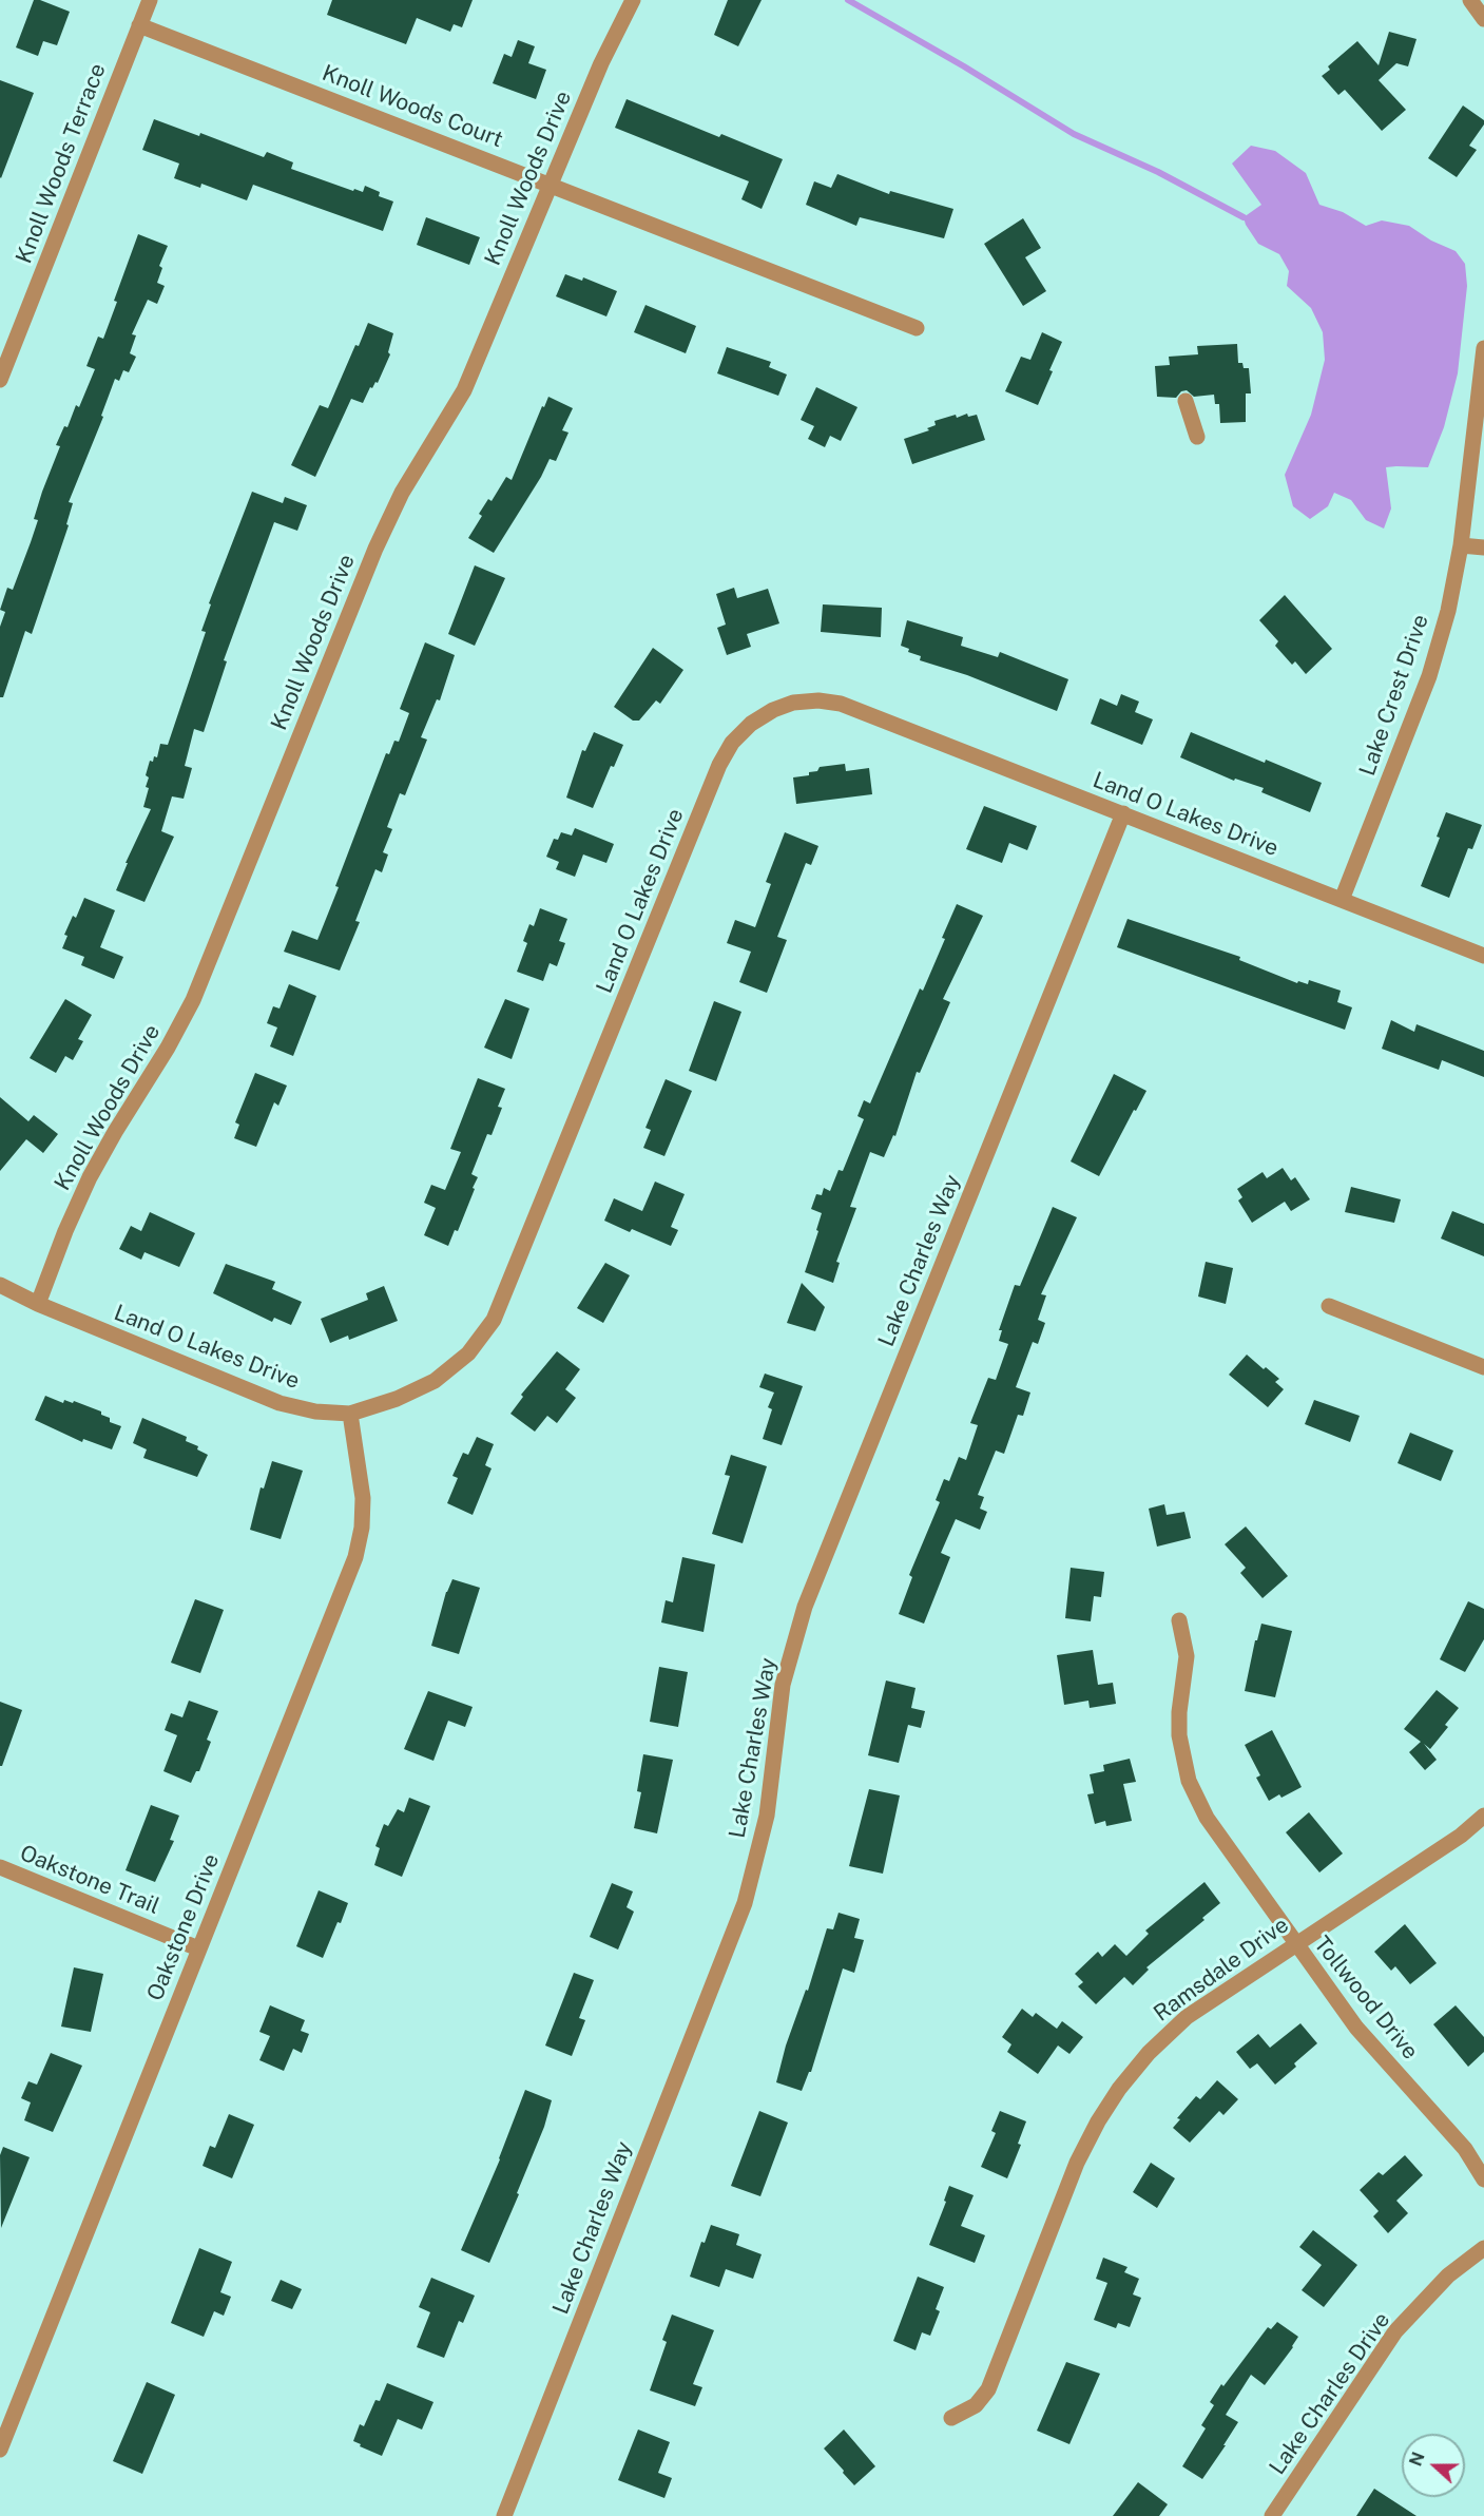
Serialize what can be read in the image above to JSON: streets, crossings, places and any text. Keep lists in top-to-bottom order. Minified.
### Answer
{"streets":{"street":["Knoll Woods Court","Knoll Woods Terrace","Knoll Woods Drive","Lake Crest Drive","Land O Lakes Drive","Lake Charles Way","Oakstone Trail","Oakstone Drive","Ramsdale Drive","Tollwood Drive","Lake Charles Drive"]},"crossings":[["Knoll Woods Court","Knoll Woods Terrace"],["Knoll Woods Court","Knoll Woods Drive"],["Knoll Woods Drive","Land O Lakes Drive"],["Lake Crest Drive","Land O Lakes Drive"],["Land O Lakes Drive","Lake Charles Way"],["Land O Lakes Drive","Oakstone Drive"],["Oakstone Trail","Oakstone Drive"],["Ramsdale Drive","Tollwood Drive"]],"north":"left"}
